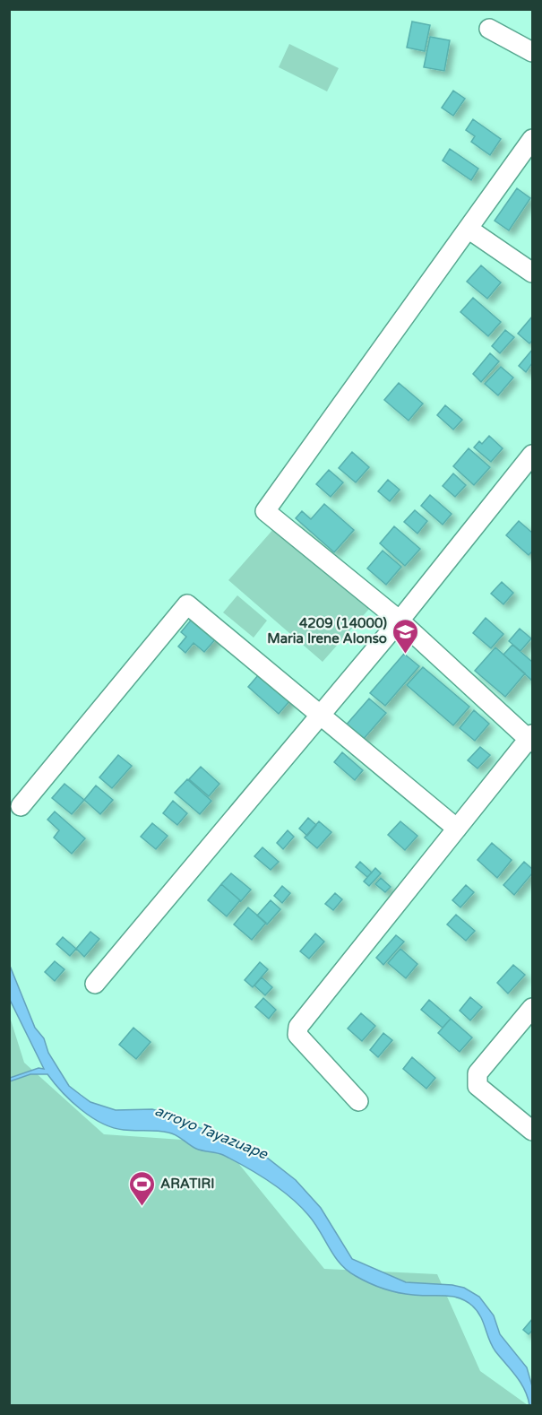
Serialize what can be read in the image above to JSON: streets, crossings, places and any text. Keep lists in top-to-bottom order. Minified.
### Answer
{"water":["arroyo Tayazuape"],"places":{"school or university":["4209 (14000) Maria Irene Alonso"],"sports":["ARATIRI"]}}
